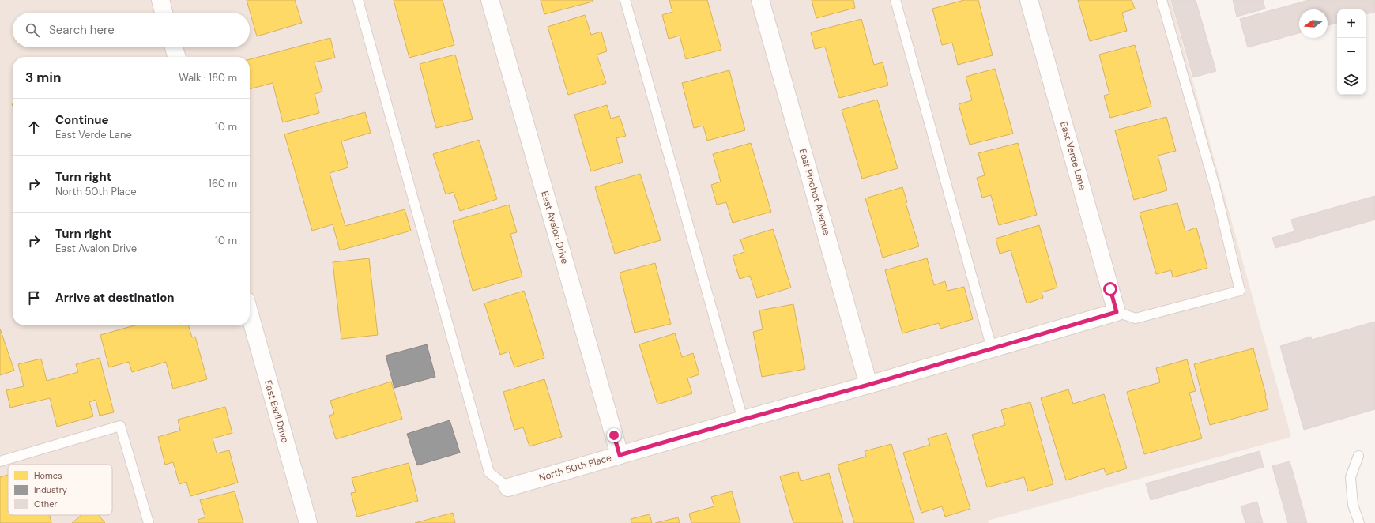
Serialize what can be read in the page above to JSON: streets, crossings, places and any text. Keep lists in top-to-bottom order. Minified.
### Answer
{"streets":{"street":["East Verde Lane","East Pinchot Avenue","East Avalon Drive","East Earll Drive","North 50th Place"]},"crossings":[["East Verde Lane","North 50th Place"],["East Pinchot Avenue","North 50th Place"],["East Avalon Drive","North 50th Place"]],"legend":["Homes","Industry","Other"],"north":"left","page":{"map_buttons":["+","−"],"search":"Search here","heading":["3 min","Walk · 180 m"],"list":[["Continue","East Verde Lane","10 m"],["Turn right","North 50th Place","160 m"],["Turn right","East Avalon Drive","10 m"],"Arrive at destination"]}}
